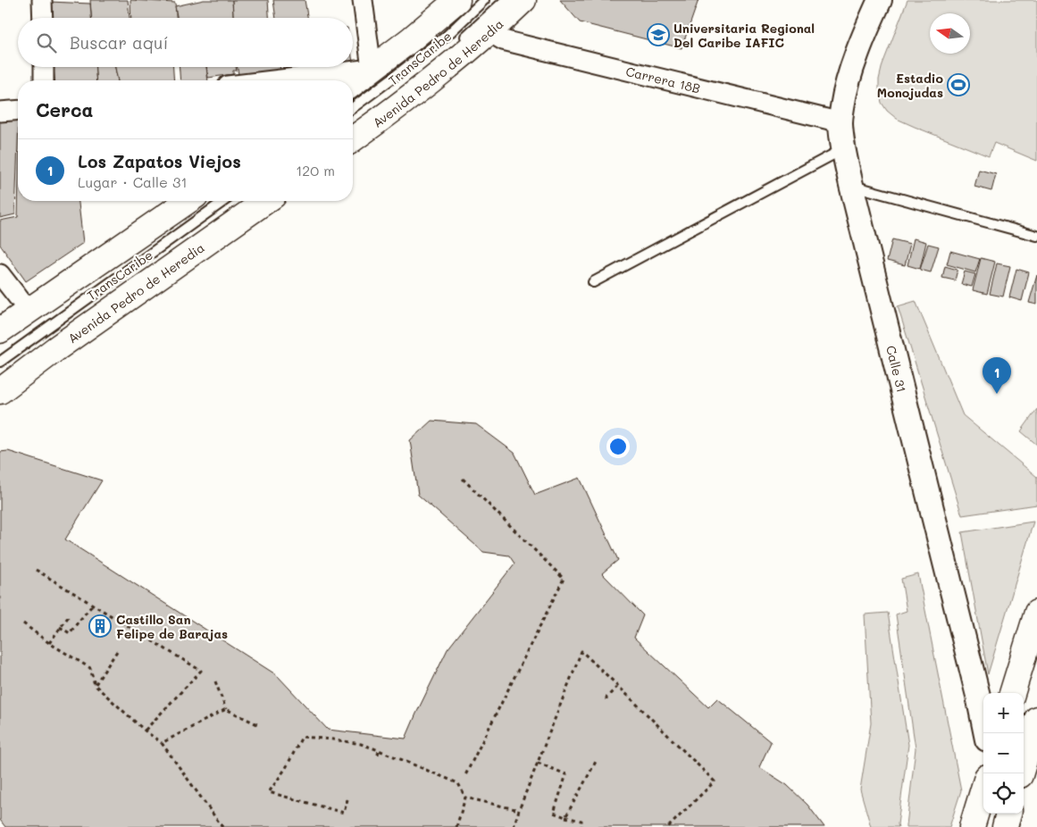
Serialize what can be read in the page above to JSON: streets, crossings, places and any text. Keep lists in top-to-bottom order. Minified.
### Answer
{"streets":{"main road":["Avenida Pedro de Heredia"],"street":["Carrera 18B","Calle 31"],"lane":["TransCaribe"]},"crossings":[["Avenida Pedro de Heredia","Carrera 18B"],["Carrera 18B","Calle 31"]],"places":{"school or university":["Universitaria Regional Del Caribe IAFIC"],"sports":["Estadio Monojudas"],"building":["Castillo San Felipe de Barajas"]},"north":"left","page":{"search":"Buscar aquí","heading":"Cerca","list":[{"mark":"1","name":"Los Zapatos Viejos","note":"Lugar · Calle 31","value":"120 m"}],"pins":"1","map_buttons":["+","−"]}}
